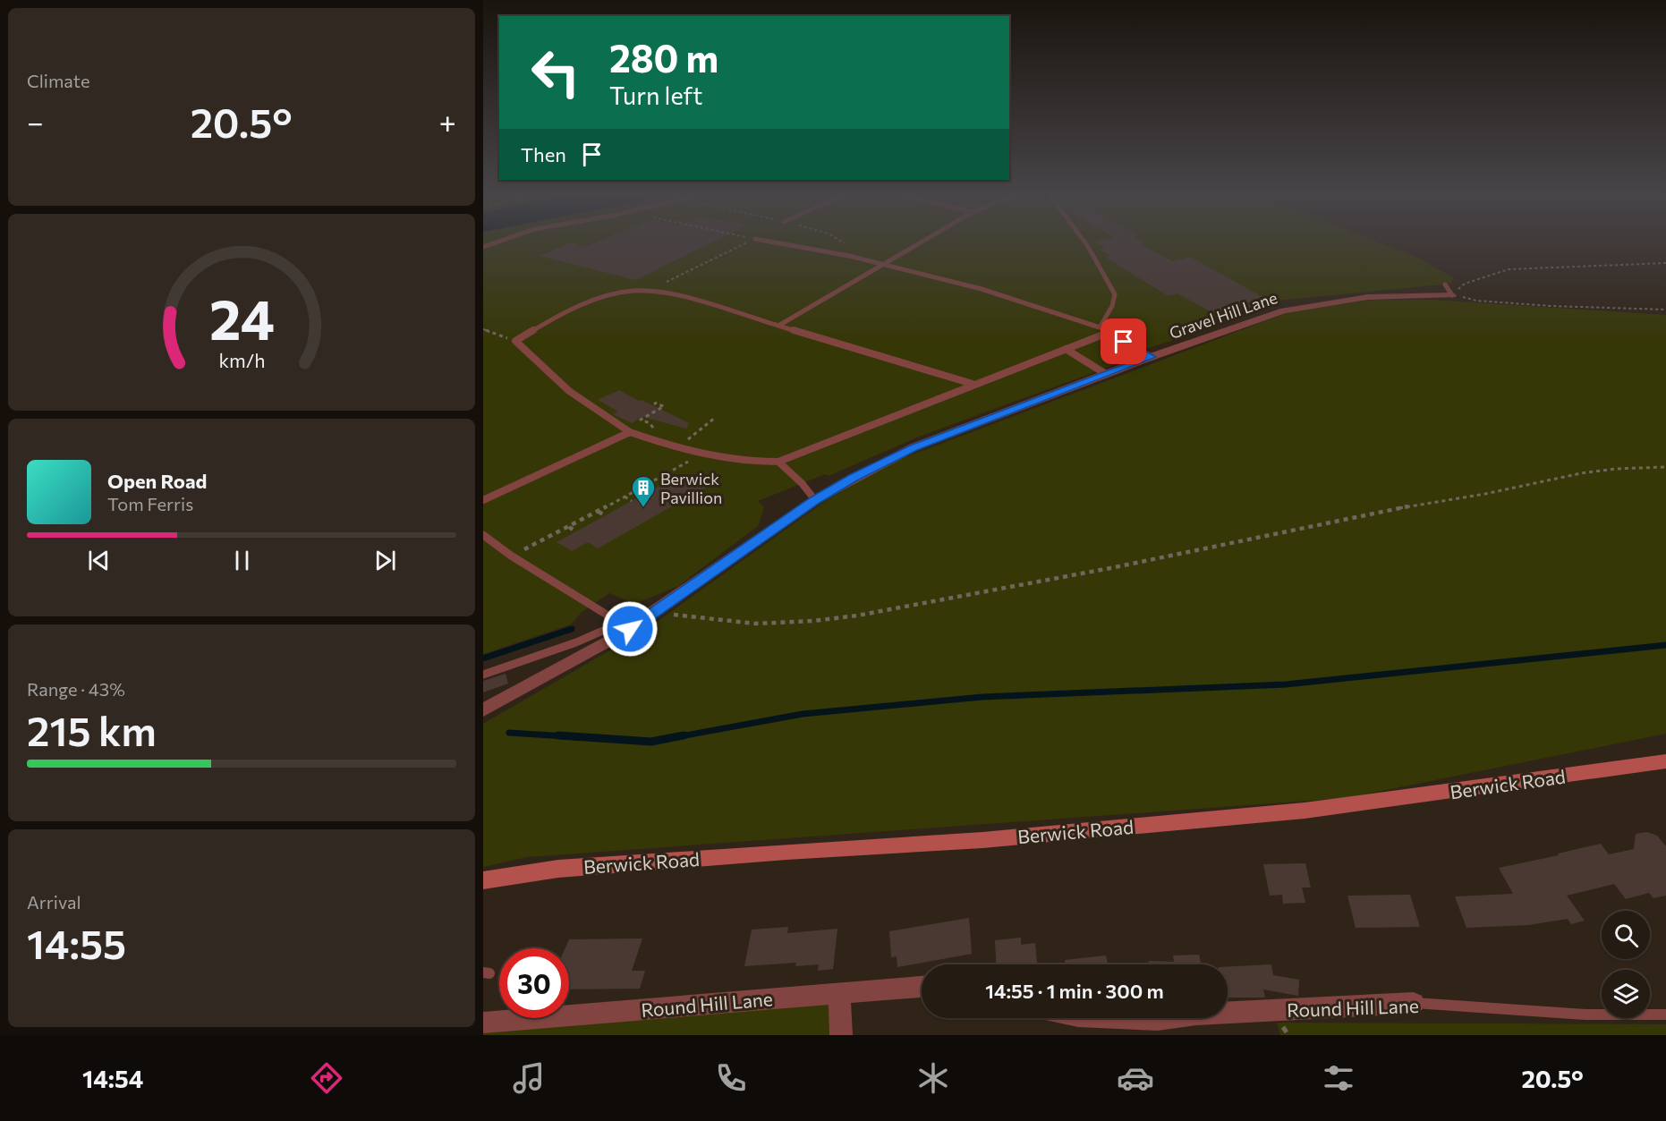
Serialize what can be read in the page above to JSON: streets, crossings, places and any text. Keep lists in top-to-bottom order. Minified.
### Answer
{"streets":{"main road":["Berwick Road"],"street":["Gravel Hill Lane","Round Hill Lane"]},"places":{"building":["Berwick Pavillion"]},"page":{"tile":["Climate",["Range · 43%","215 km"],["Arrival","14:55"]],"turn":["280 m","Turn left"],"heat":["−","20.5°","+"],"then":"Then","song":["Open Road","Tom Ferris"],"limit":"30","trip":"14:55 · 1 min · 300 m","tabs":["14:54","20.5°"],"gauge":["24","km/h"]}}
